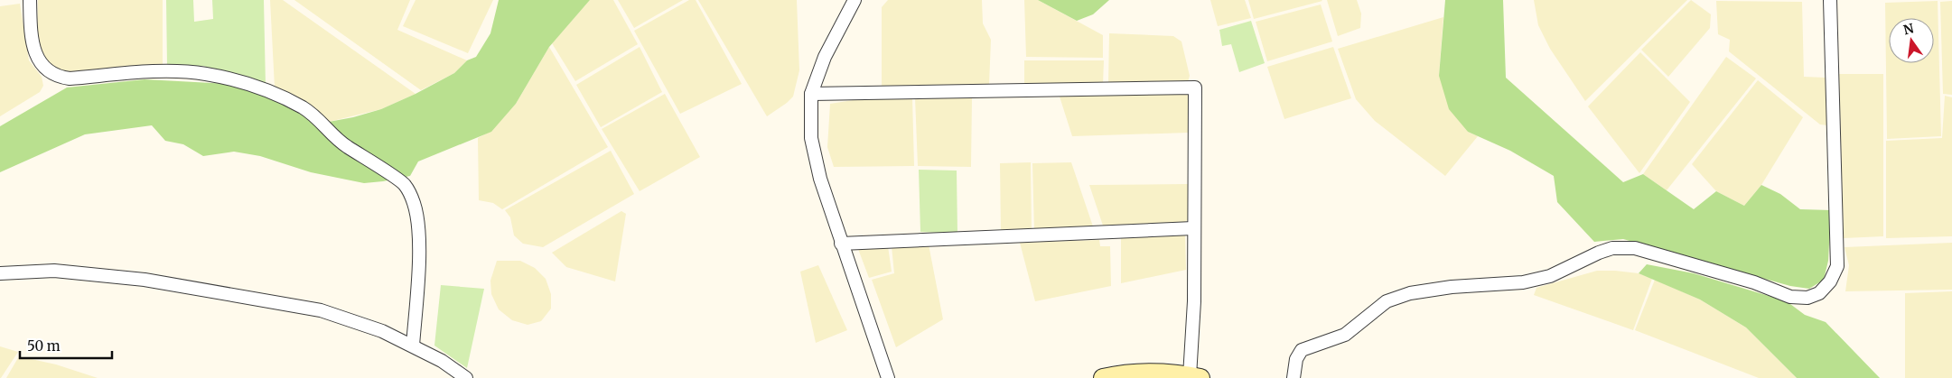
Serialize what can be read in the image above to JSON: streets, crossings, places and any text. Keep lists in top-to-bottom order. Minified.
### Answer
{"scale_bar":"50 m","north":"top"}
